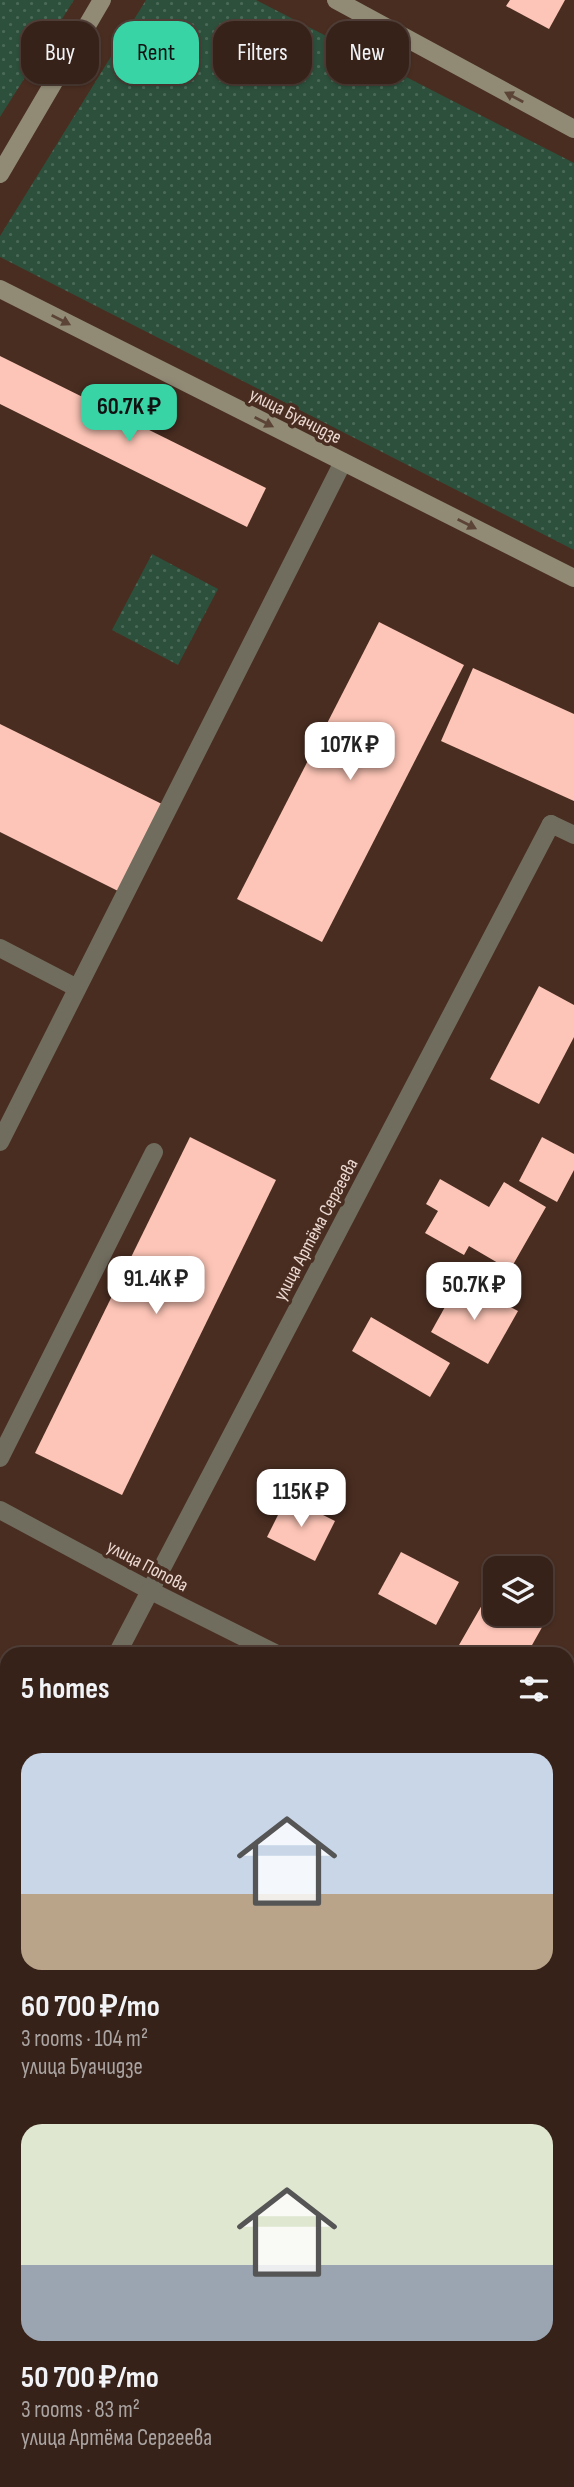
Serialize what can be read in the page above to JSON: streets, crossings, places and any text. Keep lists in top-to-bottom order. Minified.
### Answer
{"streets":{"main road":["улица Буачидзе"],"street":["улица Артёма Сергеева","улица Попова"]},"crossings":[["улица Артёма Сергеева","улица Попова"]],"one_way":["улица Буачидзе"],"page":{"chip":["Buy","Rent","Filters","New"],"price":["60.7K ₽","107K ₽","91.4K ₽","50.7K ₽","115K ₽"],"heading":"5 homes","list":[{"name":"60 700 ₽/mo","note":"3 rooms · 104 m² · улица Буачидзе"},{"name":"50 700 ₽/mo","note":"3 rooms · 83 m² · улица Артёма Сергеева"}]}}
